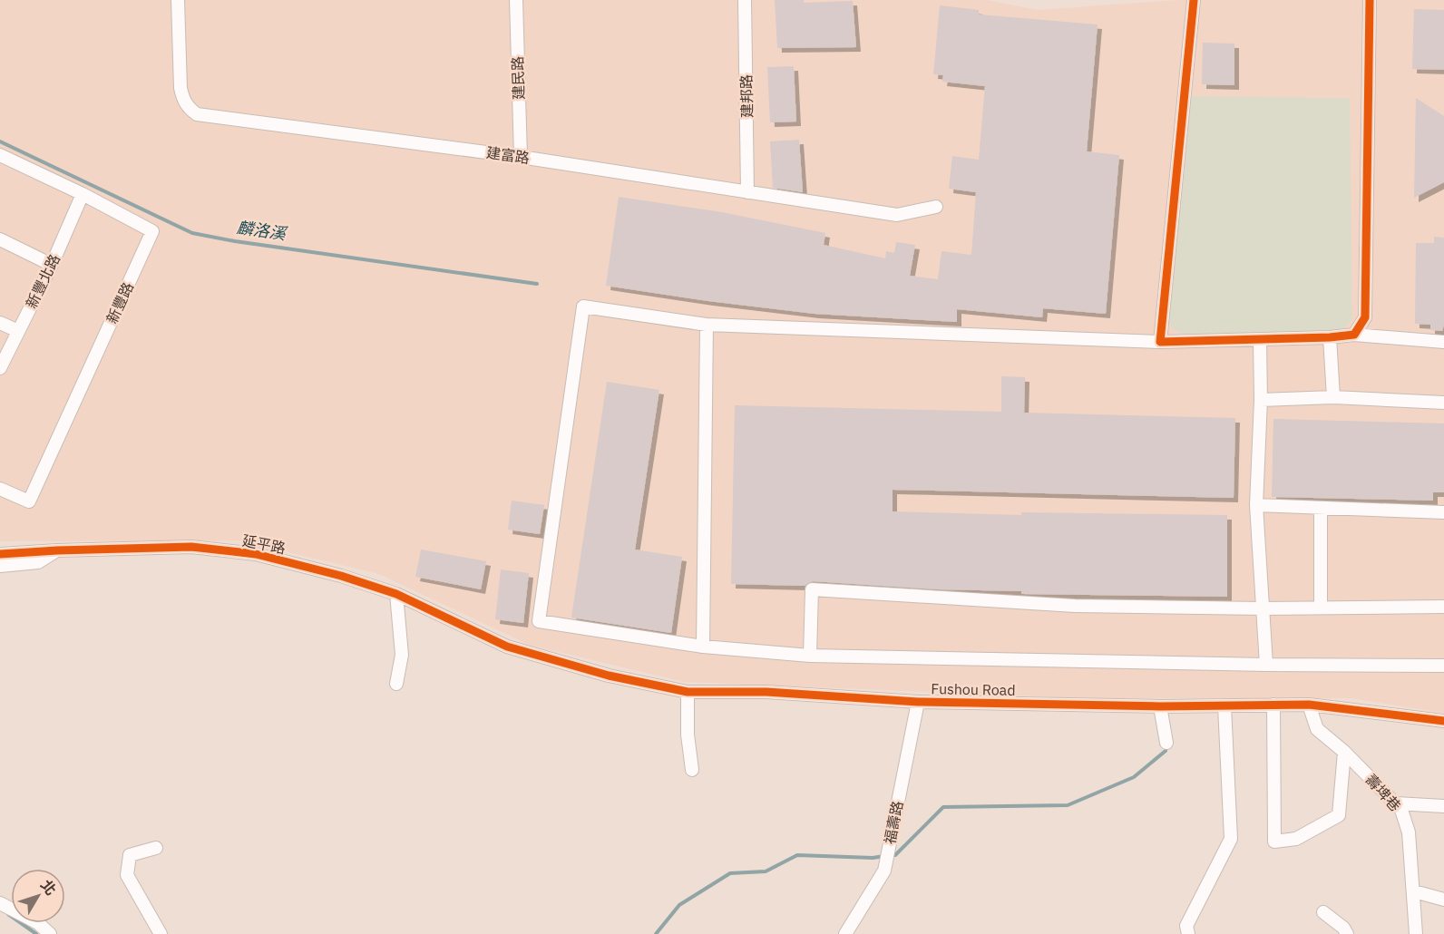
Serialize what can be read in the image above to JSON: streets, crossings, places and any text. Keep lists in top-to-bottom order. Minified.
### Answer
{"streets":{"street":["建民路","建邦路","建富路","新豐北路","新豐路","延平路","Fushou Road","壽埤巷","福壽路"]},"crossings":[["建民路","建富路"],["建邦路","建富路"],["新豐北路","新豐路"],["延平路","Fushou Road"],["Fushou Road","壽埤巷"],["Fushou Road","福壽路"]],"water":["麟洛溪"],"north":"top right"}
